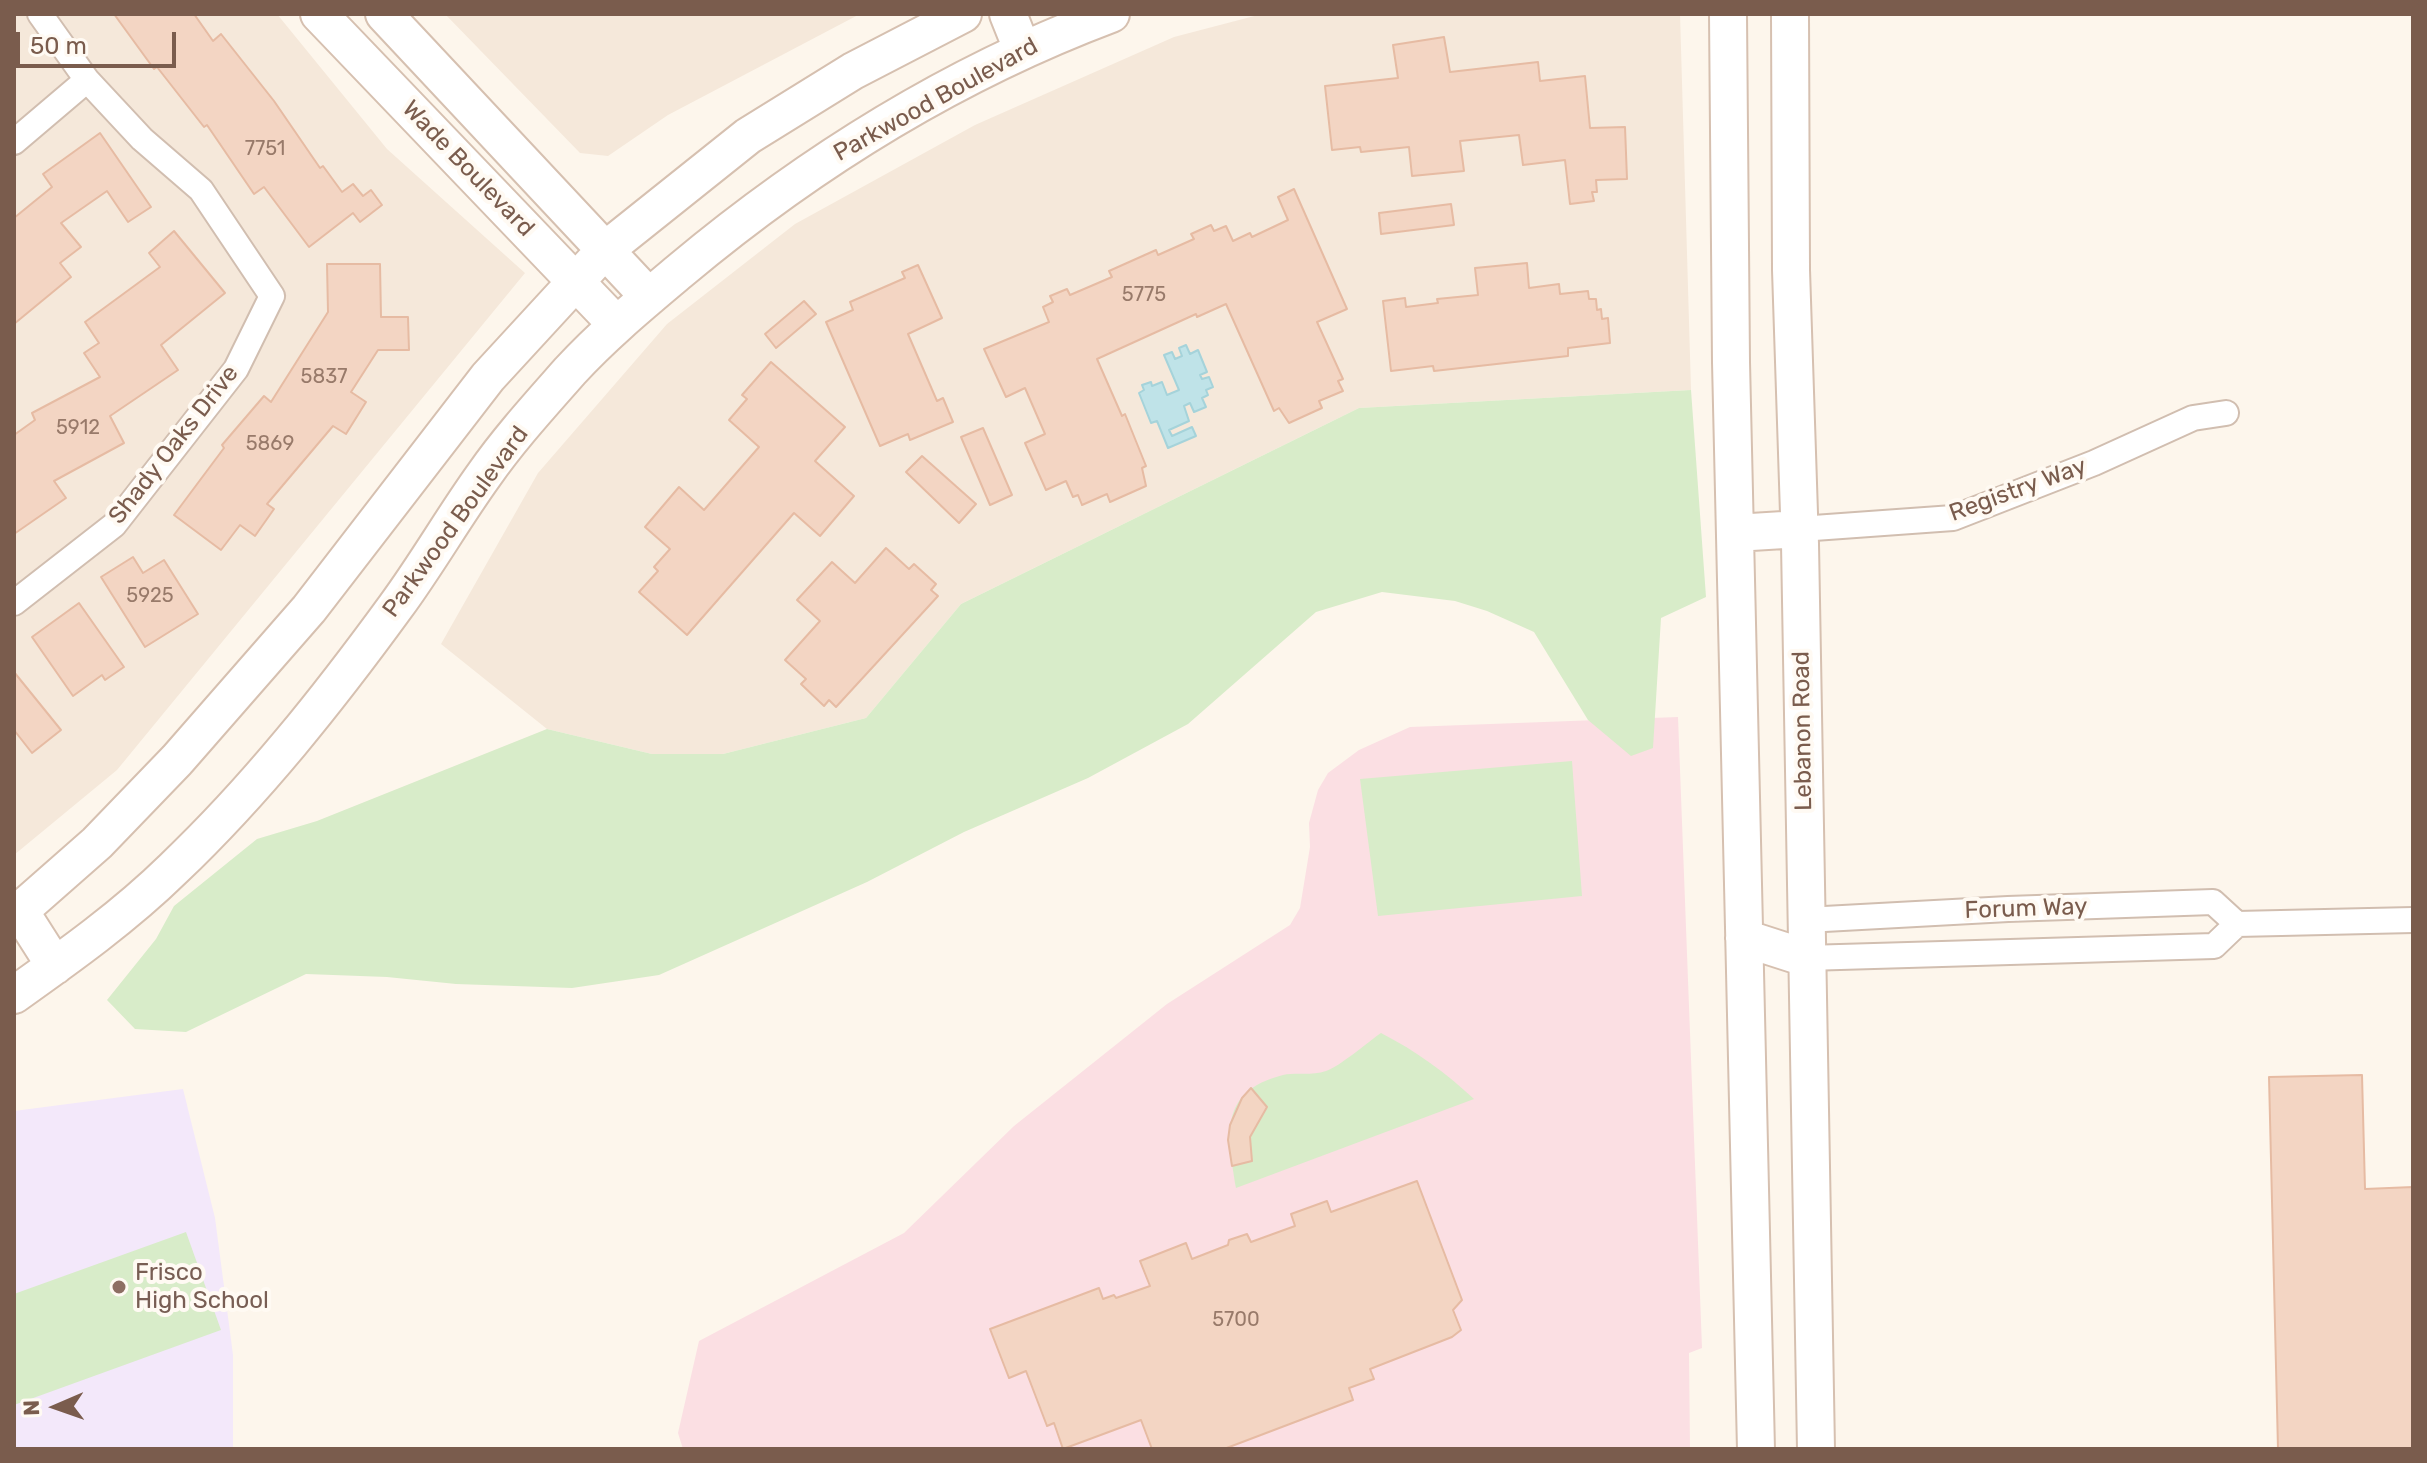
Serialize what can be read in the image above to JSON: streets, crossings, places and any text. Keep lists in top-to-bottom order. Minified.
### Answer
{"streets":{"main road":["Parkwood Boulevard","Wade Boulevard","Lebanon Road"],"street":["Shady Oaks Drive","Registry Way","Forum Way"]},"crossings":[["Parkwood Boulevard","Wade Boulevard"],["Registry Way","Lebanon Road"],["Lebanon Road","Forum Way"]],"places":["Frisco High School"],"house_numbers":["7751","5775","5837","5912","5869","5925","5700"],"scale_bar":"50 m","north":"left"}
